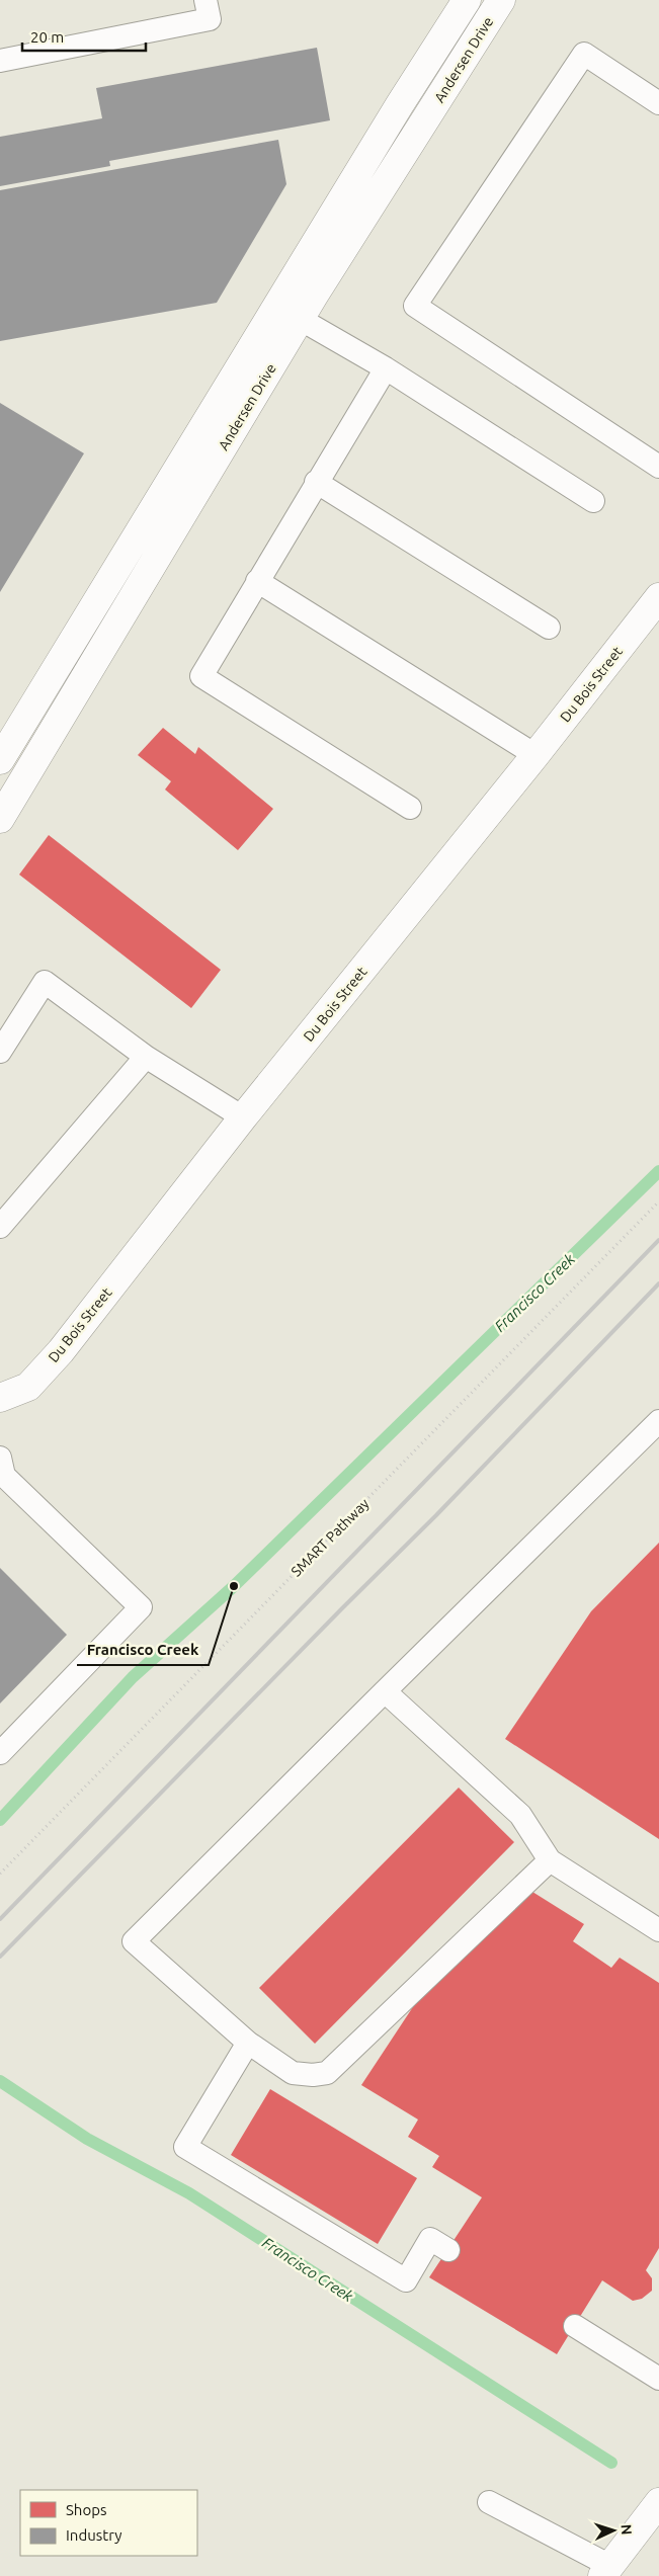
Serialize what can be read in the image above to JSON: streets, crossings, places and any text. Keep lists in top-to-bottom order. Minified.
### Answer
{"streets":{"main road":["Andersen Drive","Du Bois Street"],"path":["SMART Pathway"]},"water":["Francisco Creek"],"places":["Francisco Creek"],"legend":["Shops","Industry"],"scale_bar":"20 m","north":"right"}
